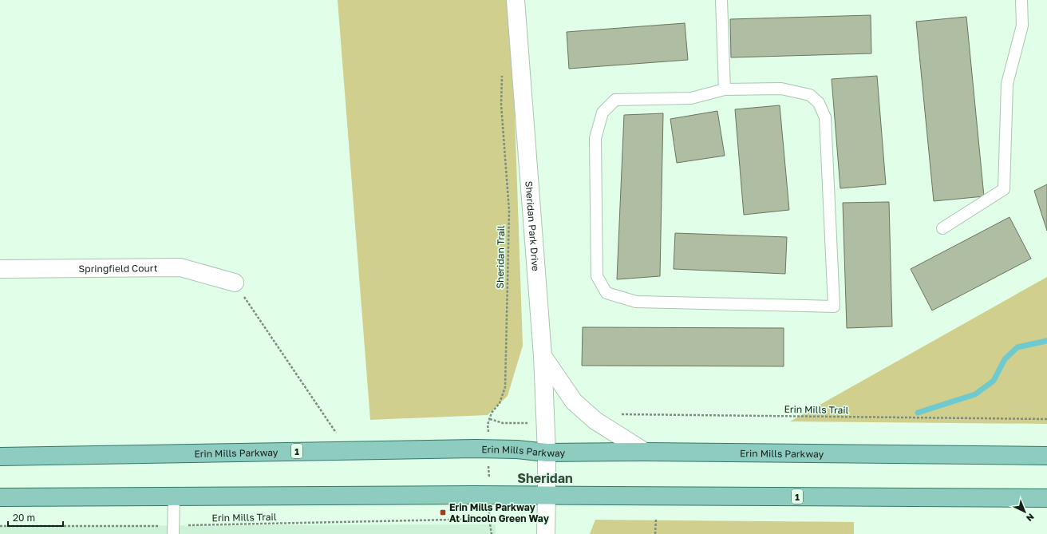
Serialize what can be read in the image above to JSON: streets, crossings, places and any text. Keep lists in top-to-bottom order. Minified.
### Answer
{"streets":{"main road":["Erin Mills Parkway","1"],"street":["Sheridan Park Drive","Springfield Court"],"path":["Sheridan Trail","Erin Mills Trail"]},"crossings":[["Sheridan Park Drive","Erin Mills Parkway"],["Sheridan Park Drive","1"],["Sheridan Trail","Erin Mills Parkway"],["Sheridan Trail","1"]],"districts":["Sheridan"],"places":{"transit":["Erin Mills Parkway At Lincoln Green Way"]},"scale_bar":"20 m","north":"bottom right"}
